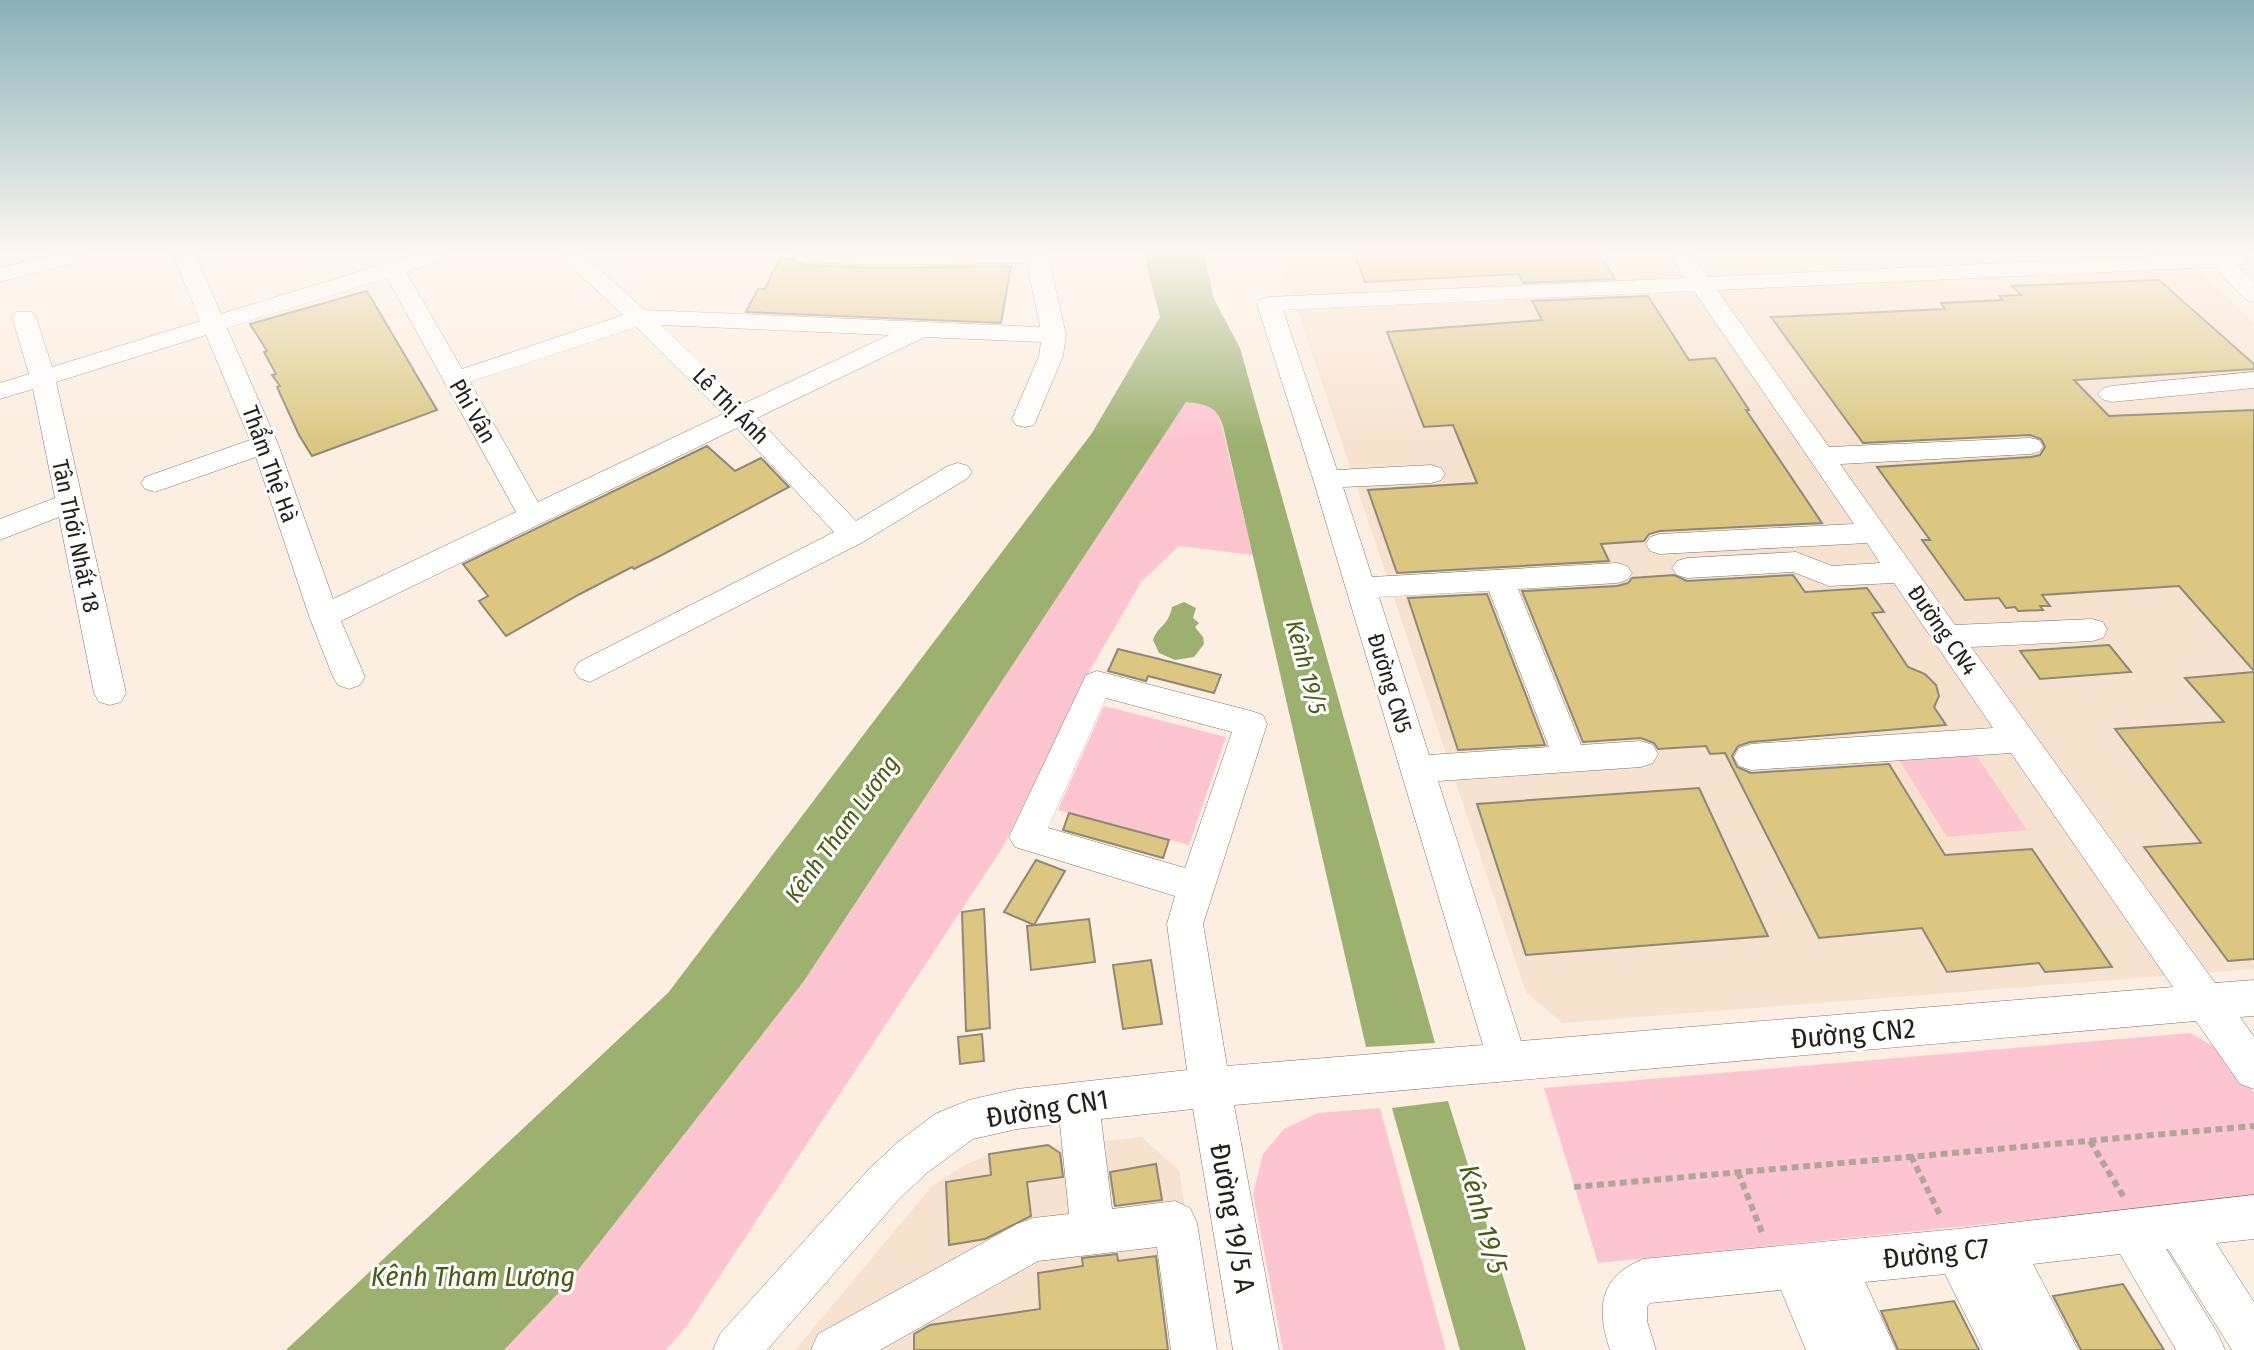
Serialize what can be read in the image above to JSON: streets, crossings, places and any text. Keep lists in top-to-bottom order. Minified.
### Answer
{"streets":{"street":["Lê Thị Ánh","Phi Vân","Thẩm Thệ Hà","Tân Thới Nhất 18","Đường CN4","Đường CN5","Đường CN2","Đường CN1","Đường 19/5 A","Đường C7"]},"crossings":[["Đường CN4","Đường CN2"],["Đường CN5","Đường CN2"],["Đường CN2","Đường CN1"],["Đường CN1","Đường 19/5 A"]],"water":["Kênh 19/5","Kênh Tham Lương"]}
